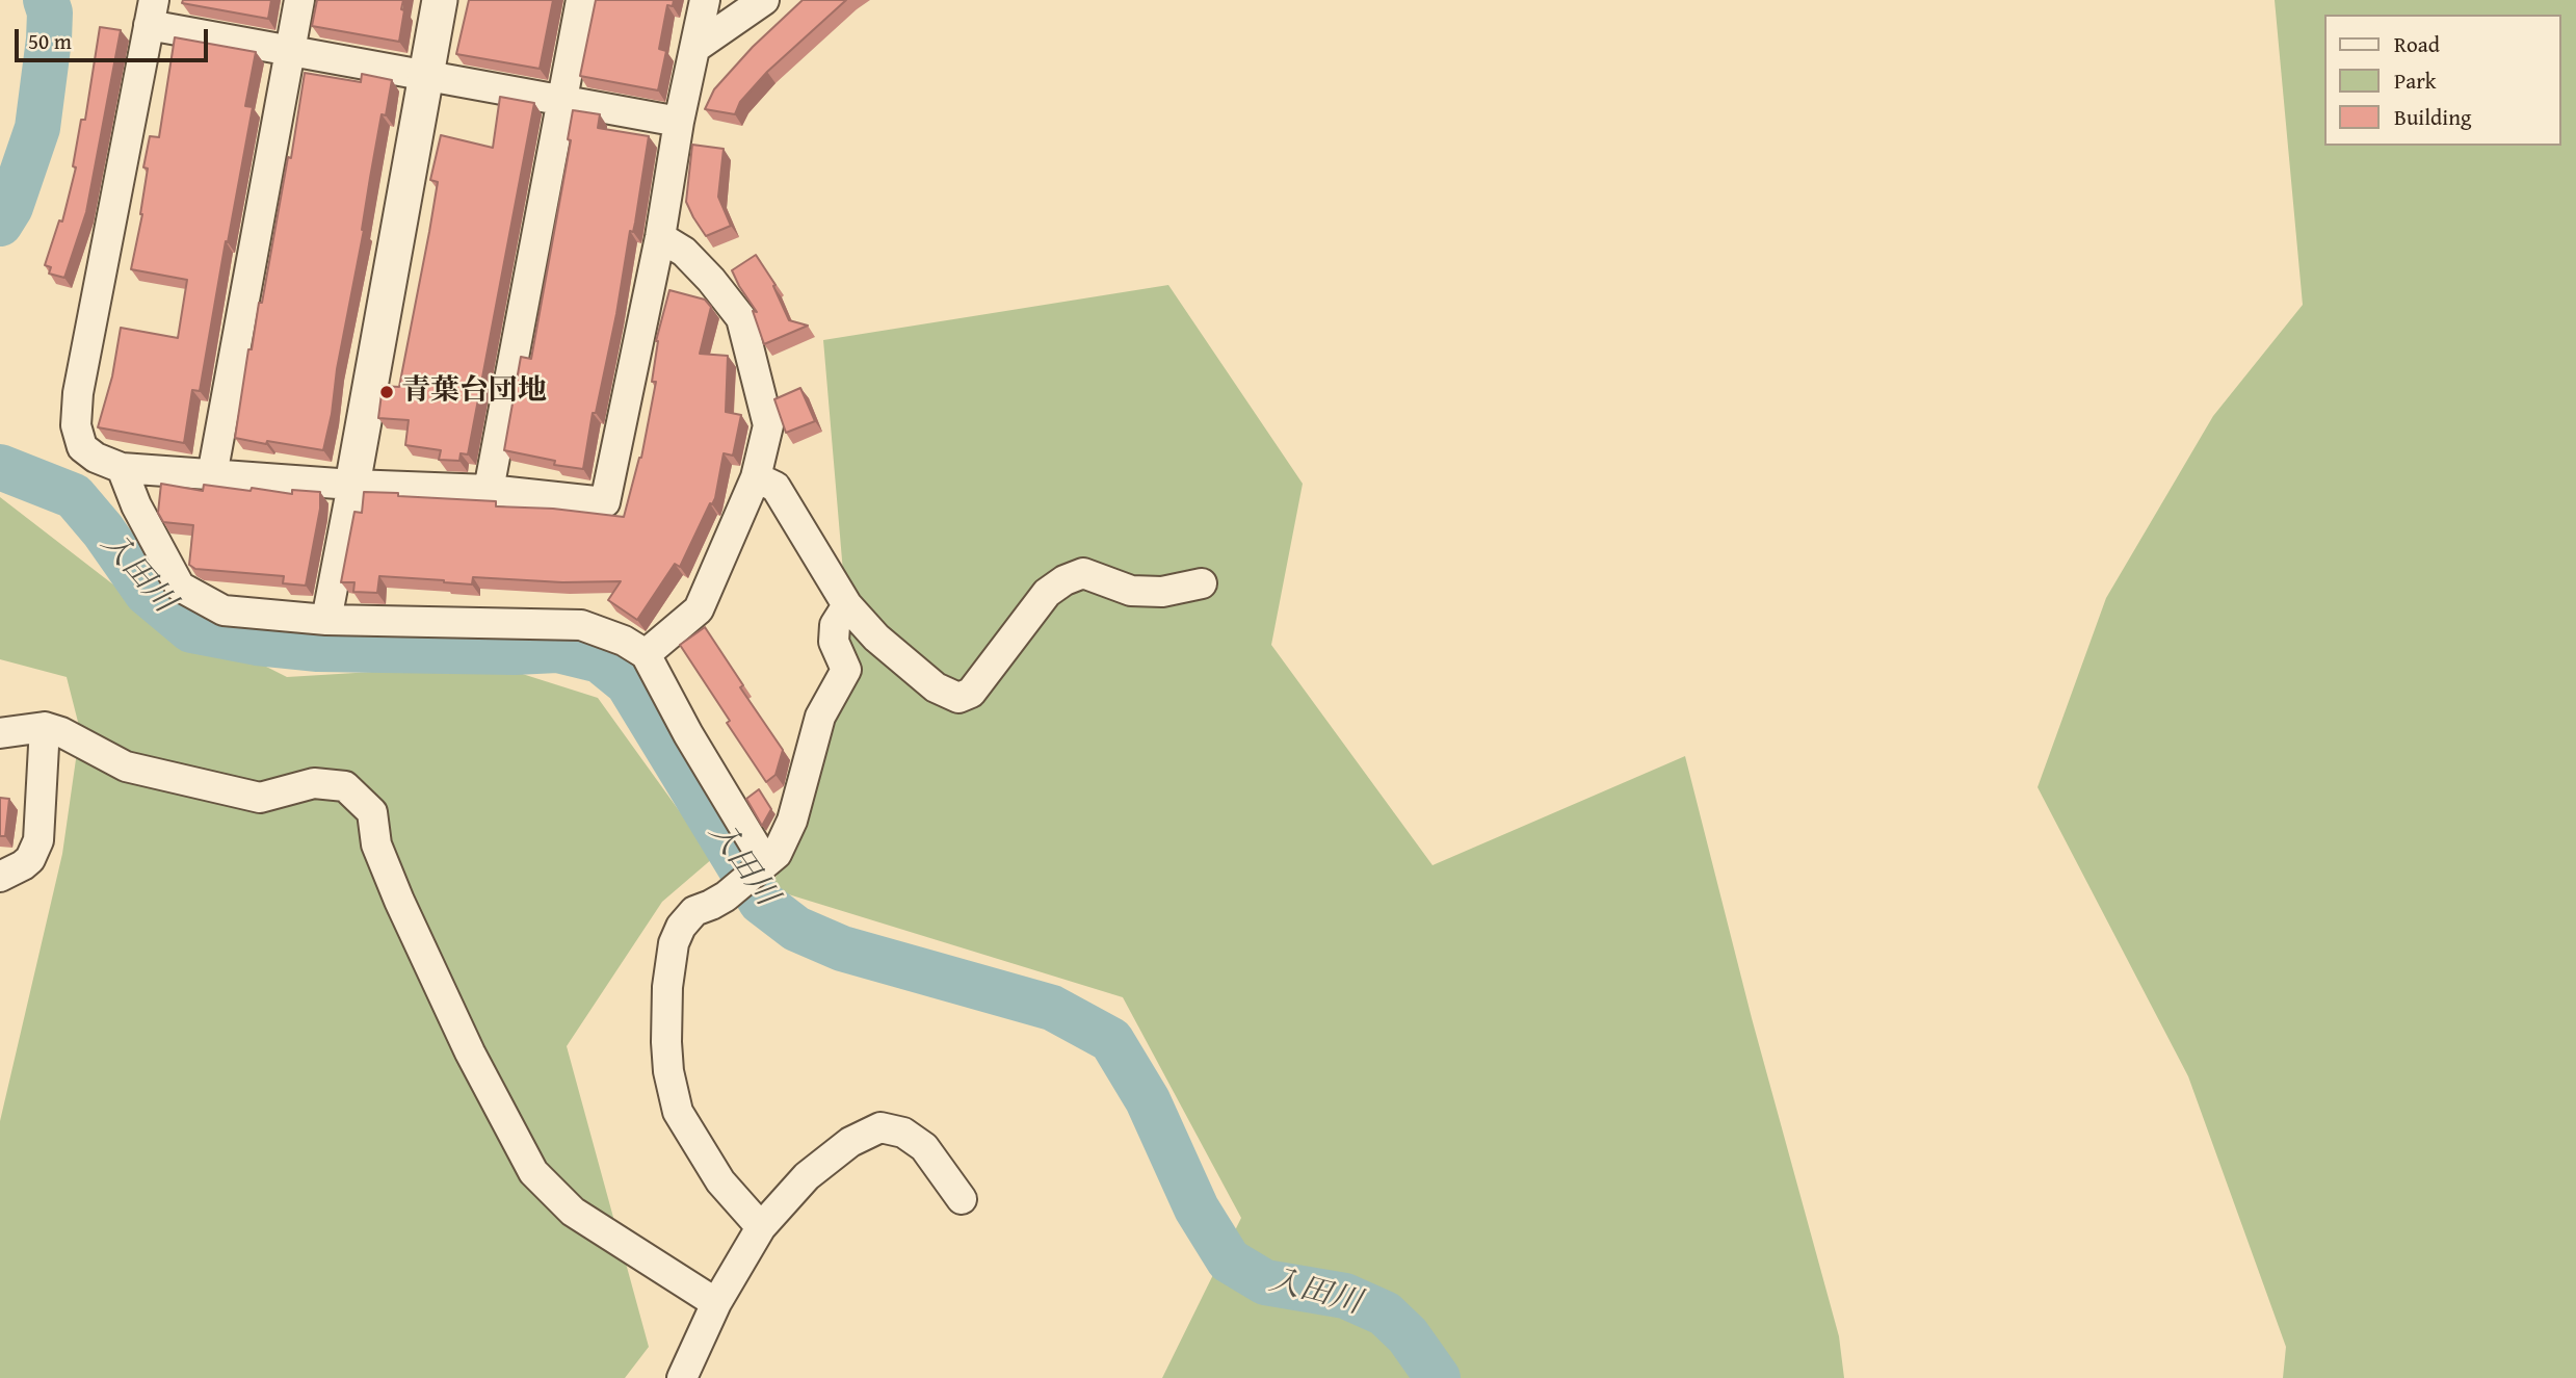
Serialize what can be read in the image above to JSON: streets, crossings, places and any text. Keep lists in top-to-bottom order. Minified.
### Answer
{"water":["入田川"],"places":["青葉台団地"],"legend":["Road","Park","Building"],"scale_bar":"50 m"}
